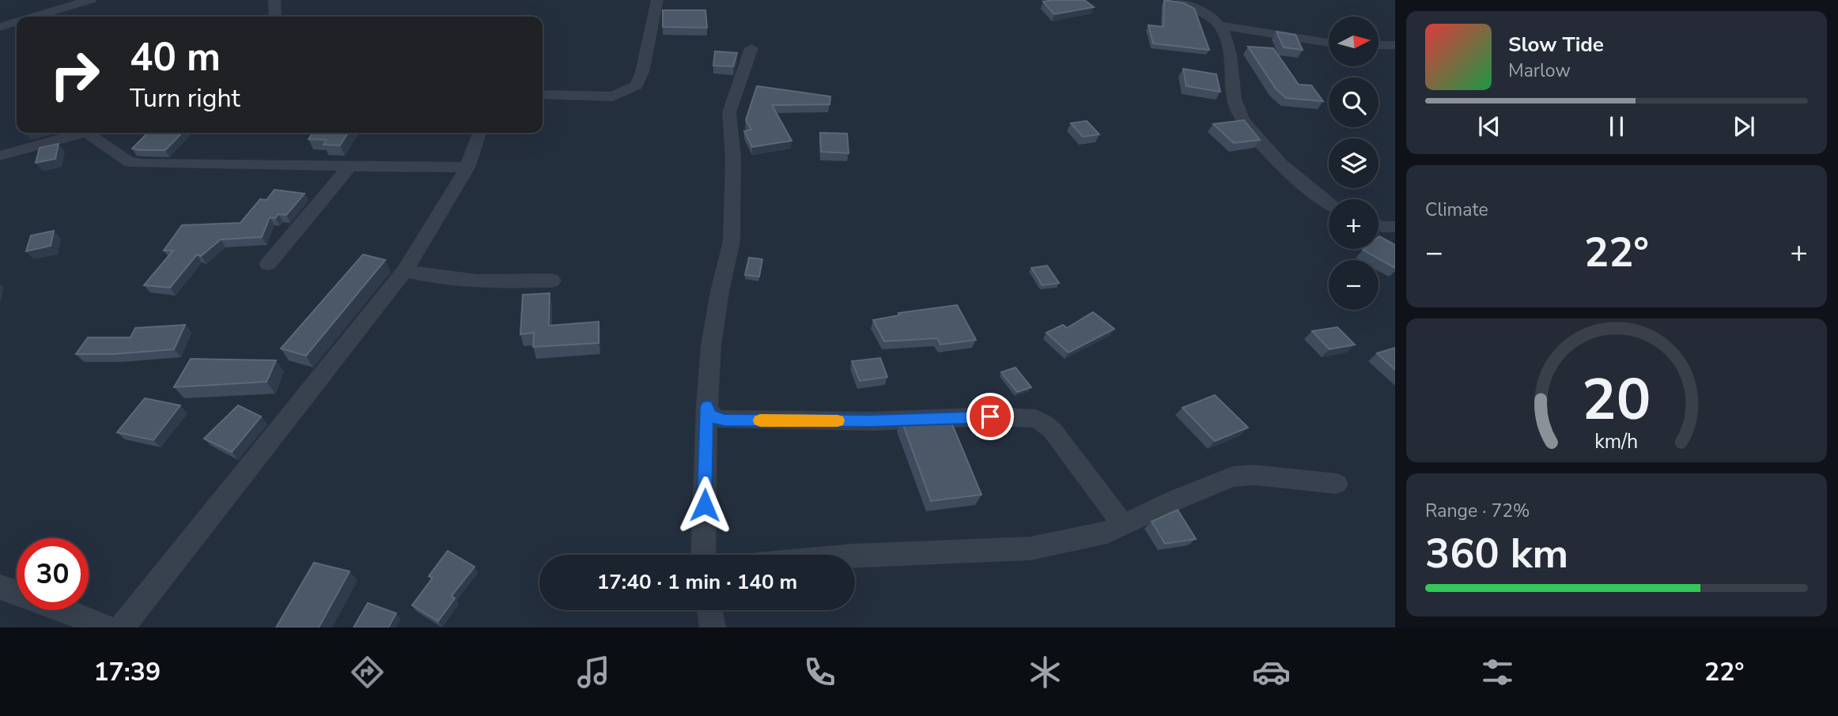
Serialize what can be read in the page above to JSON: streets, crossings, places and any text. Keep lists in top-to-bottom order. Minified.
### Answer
{"north":"right","page":{"map_buttons":["+","−"],"turn":["40 m","Turn right"],"song":["Slow Tide","Marlow"],"tile":["Climate",["Range · 72%","360 km"]],"heat":["−","22°","+"],"limit":"30","trip":"17:40 · 1 min · 140 m","tabs":["17:39","22°"],"gauge":["20","km/h"]}}
